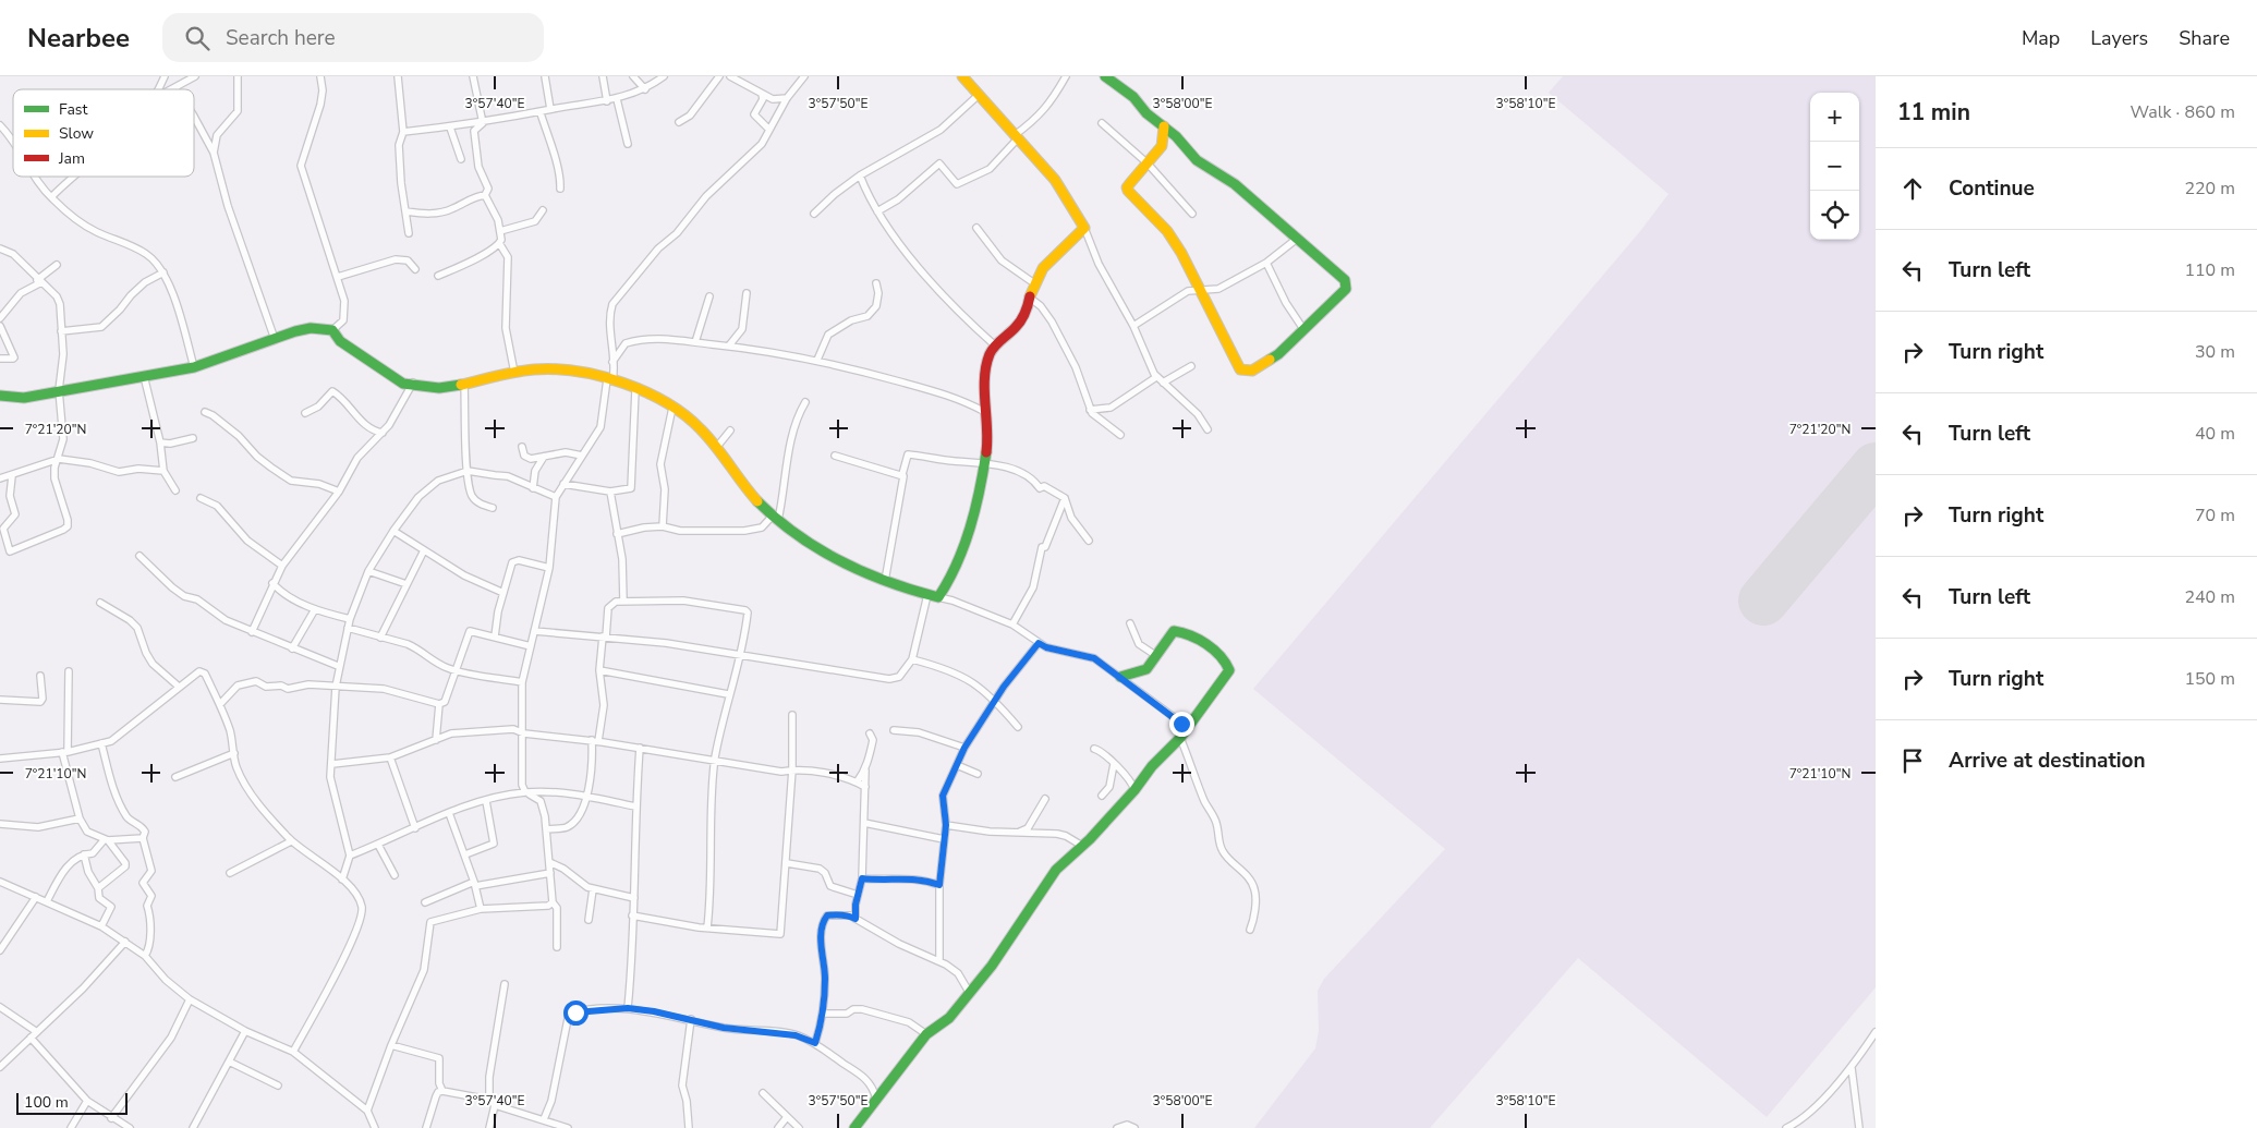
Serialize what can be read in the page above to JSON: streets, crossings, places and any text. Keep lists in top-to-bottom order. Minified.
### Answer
{"legend":["Fast","Slow","Jam"],"scale_bar":"100 m","page":{"header":"Nearbee","search":"Search here","nav":["Map","Layers","Share"],"heading":["11 min","Walk · 860 m"],"map_buttons":["+","−"],"list":[["Continue","220 m"],["Turn left","110 m"],["Turn right","30 m"],["Turn left","40 m"],["Turn right","70 m"],["Turn left","240 m"],["Turn right","150 m"],"Arrive at destination"],"scale":"100 m"},"coordinates":["3°57'40\"E","3°57'50\"E","3°58'00\"E","3°58'10\"E","7°21'20\"N","7°21'10\"N"]}
